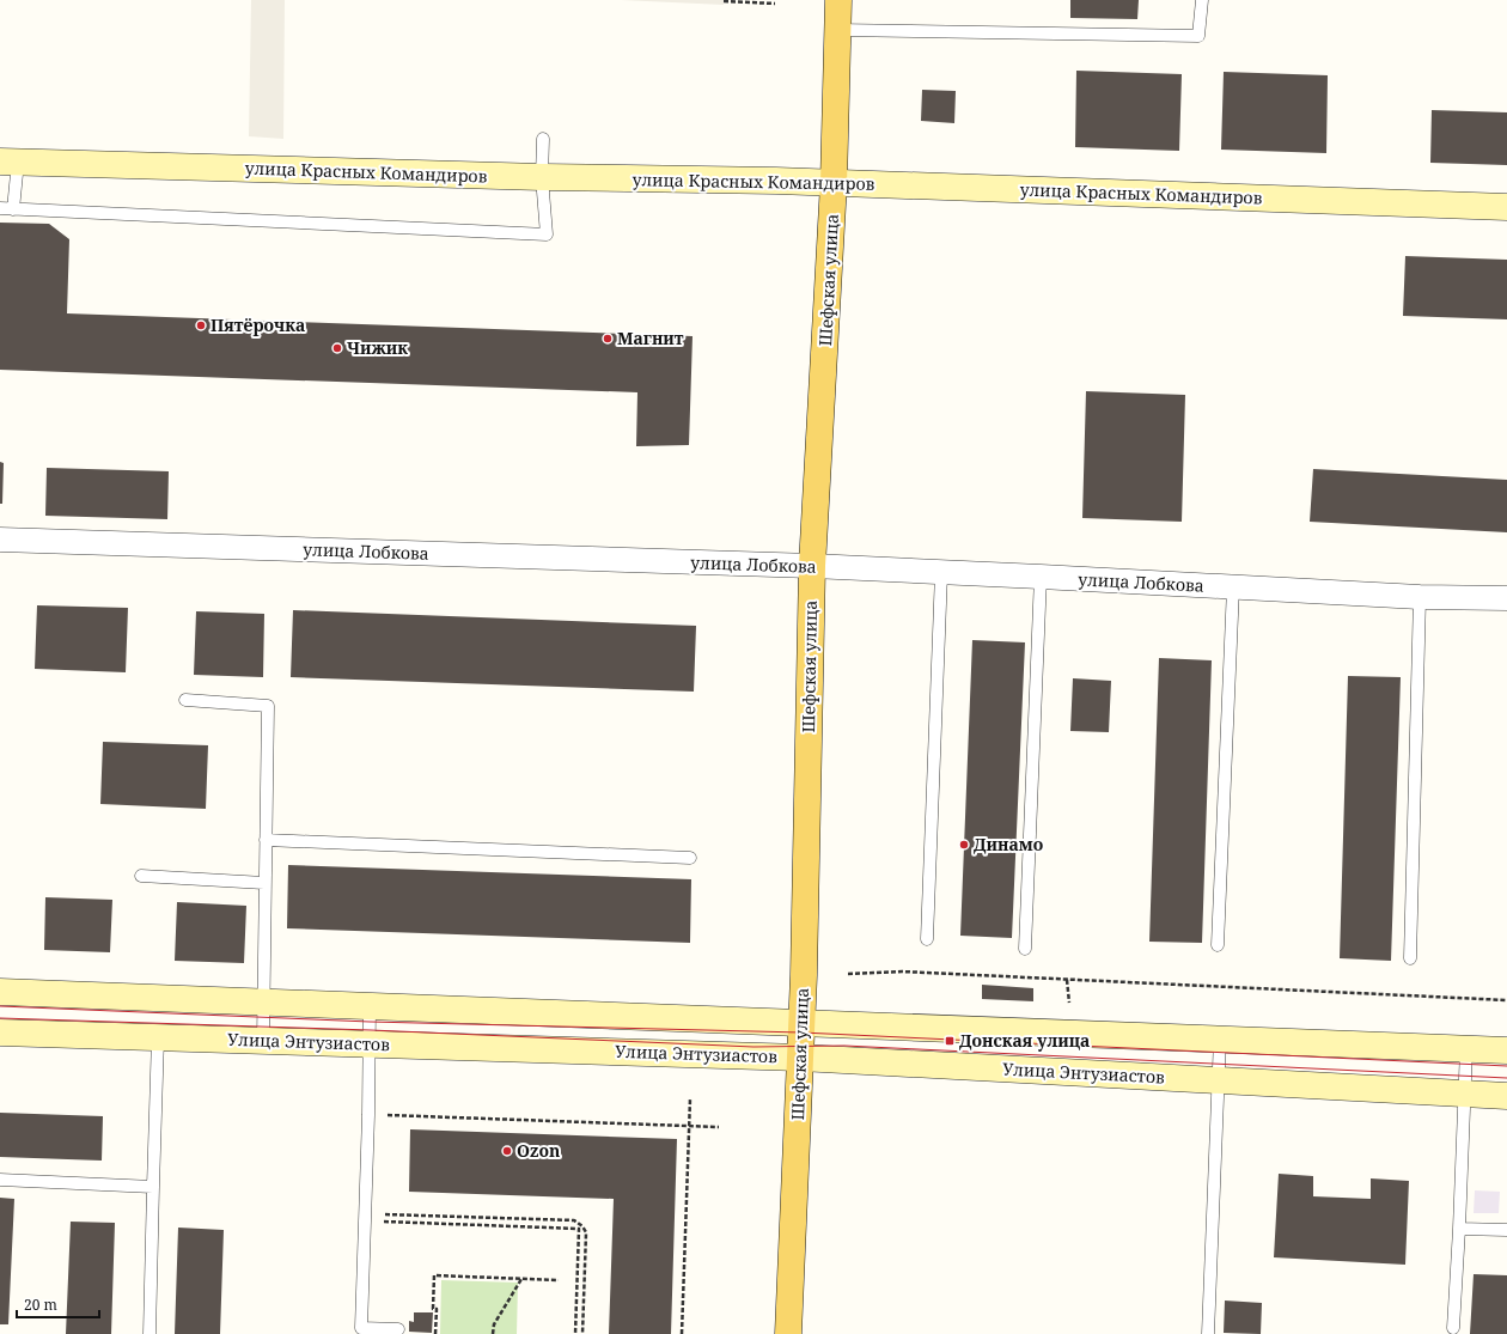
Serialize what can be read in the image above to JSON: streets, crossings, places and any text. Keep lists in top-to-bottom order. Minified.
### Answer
{"streets":{"main road":["Шефская улица"],"street":["улица Красных Командиров","улица Лобкова","Улица Энтузиастов"]},"crossings":[["улица Красных Командиров","Шефская улица"],["Шефская улица","улица Лобкова"],["Шефская улица","Улица Энтузиастов"]],"places":{"other":["Пятёрочка","Магнит","Чижик","Динамо","Ozon"],"transit":["Донская улица"]},"scale_bar":"20 m"}
